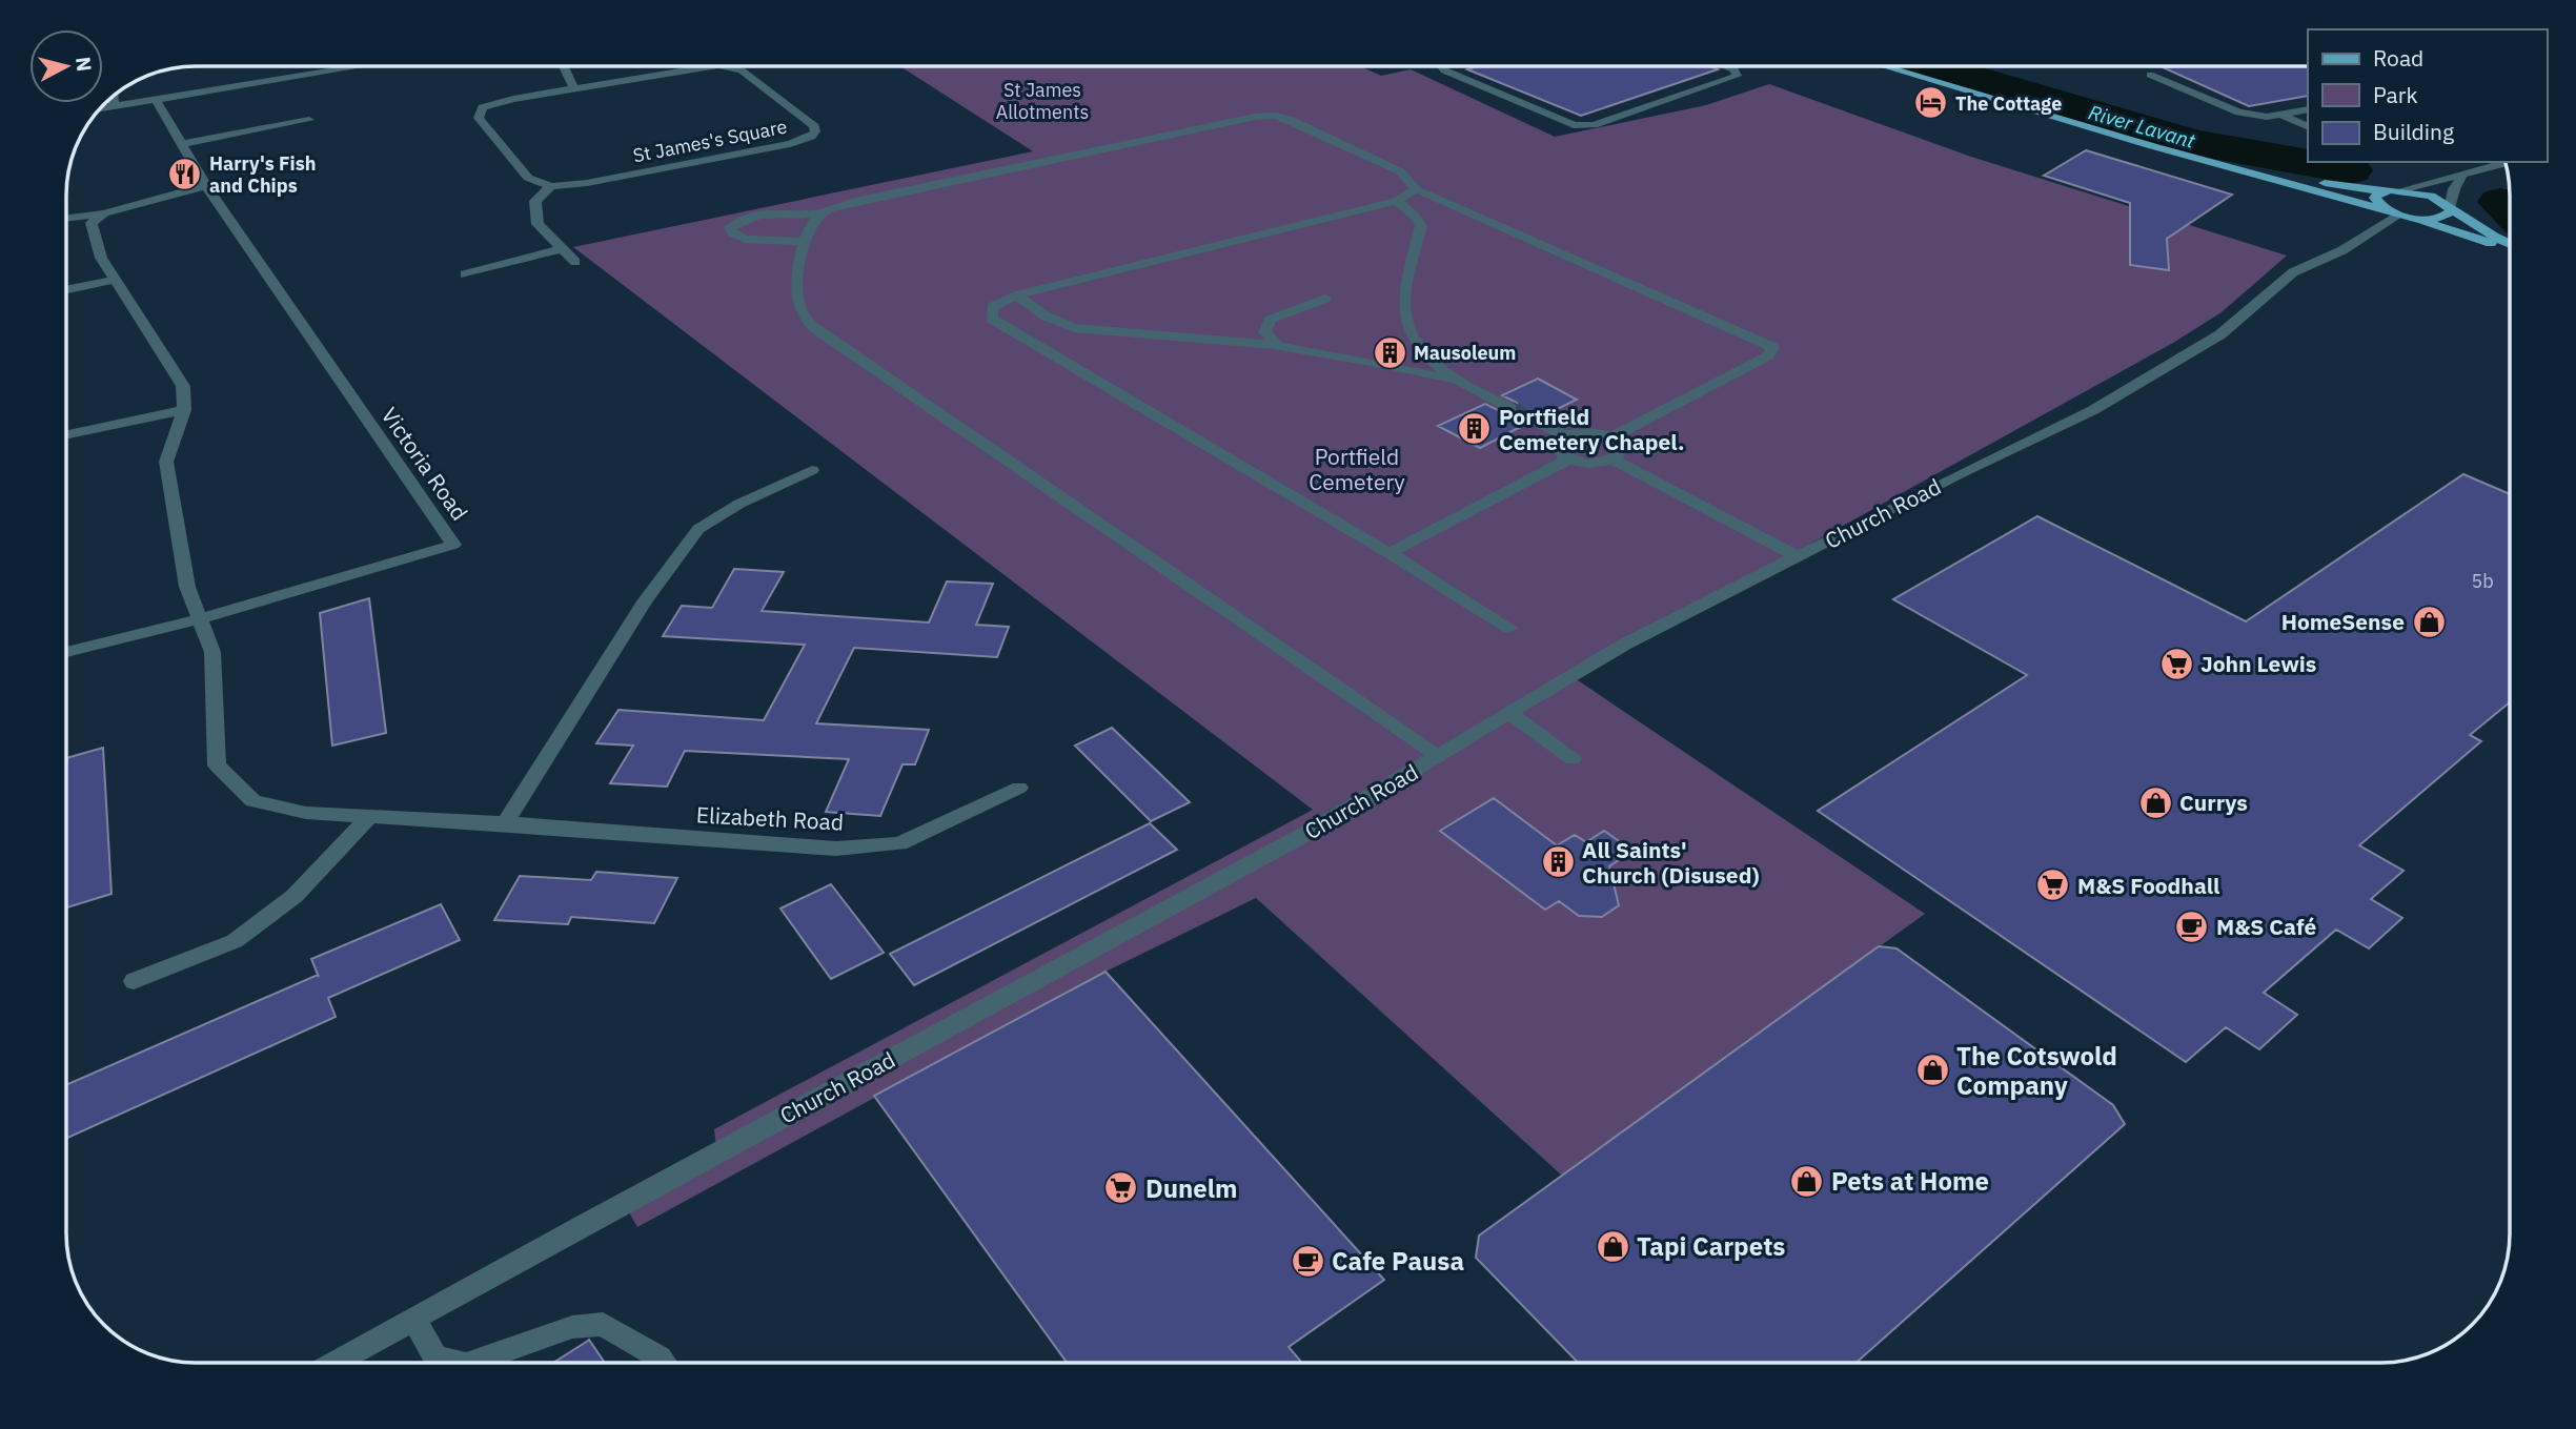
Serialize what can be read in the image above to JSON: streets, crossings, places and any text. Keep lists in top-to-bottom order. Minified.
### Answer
{"streets":{"street":["St James's Square","Victoria Road","Church Road","Elizabeth Road"]},"crossings":[["Victoria Road","Elizabeth Road"]],"water":["River Lavant"],"parks":["St James Allotments","Portfield Cemetery"],"places":{"hotel":["The Cottage"],"restaurant":["Harry's Fish and Chips"],"building":["Mausoleum","Portfield Cemetery Chapel.","All Saints' Church (Disused)"],"shop":["HomeSense","Currys","The Cotswold Company","Pets at Home","Tapi Carpets"],"supermarket":["John Lewis","M&S Foodhall","Dunelm"],"cafe":["M&S Café","Cafe Pausa"]},"house_numbers":["5b"],"legend":["Road","Park","Building"],"north":"right"}
